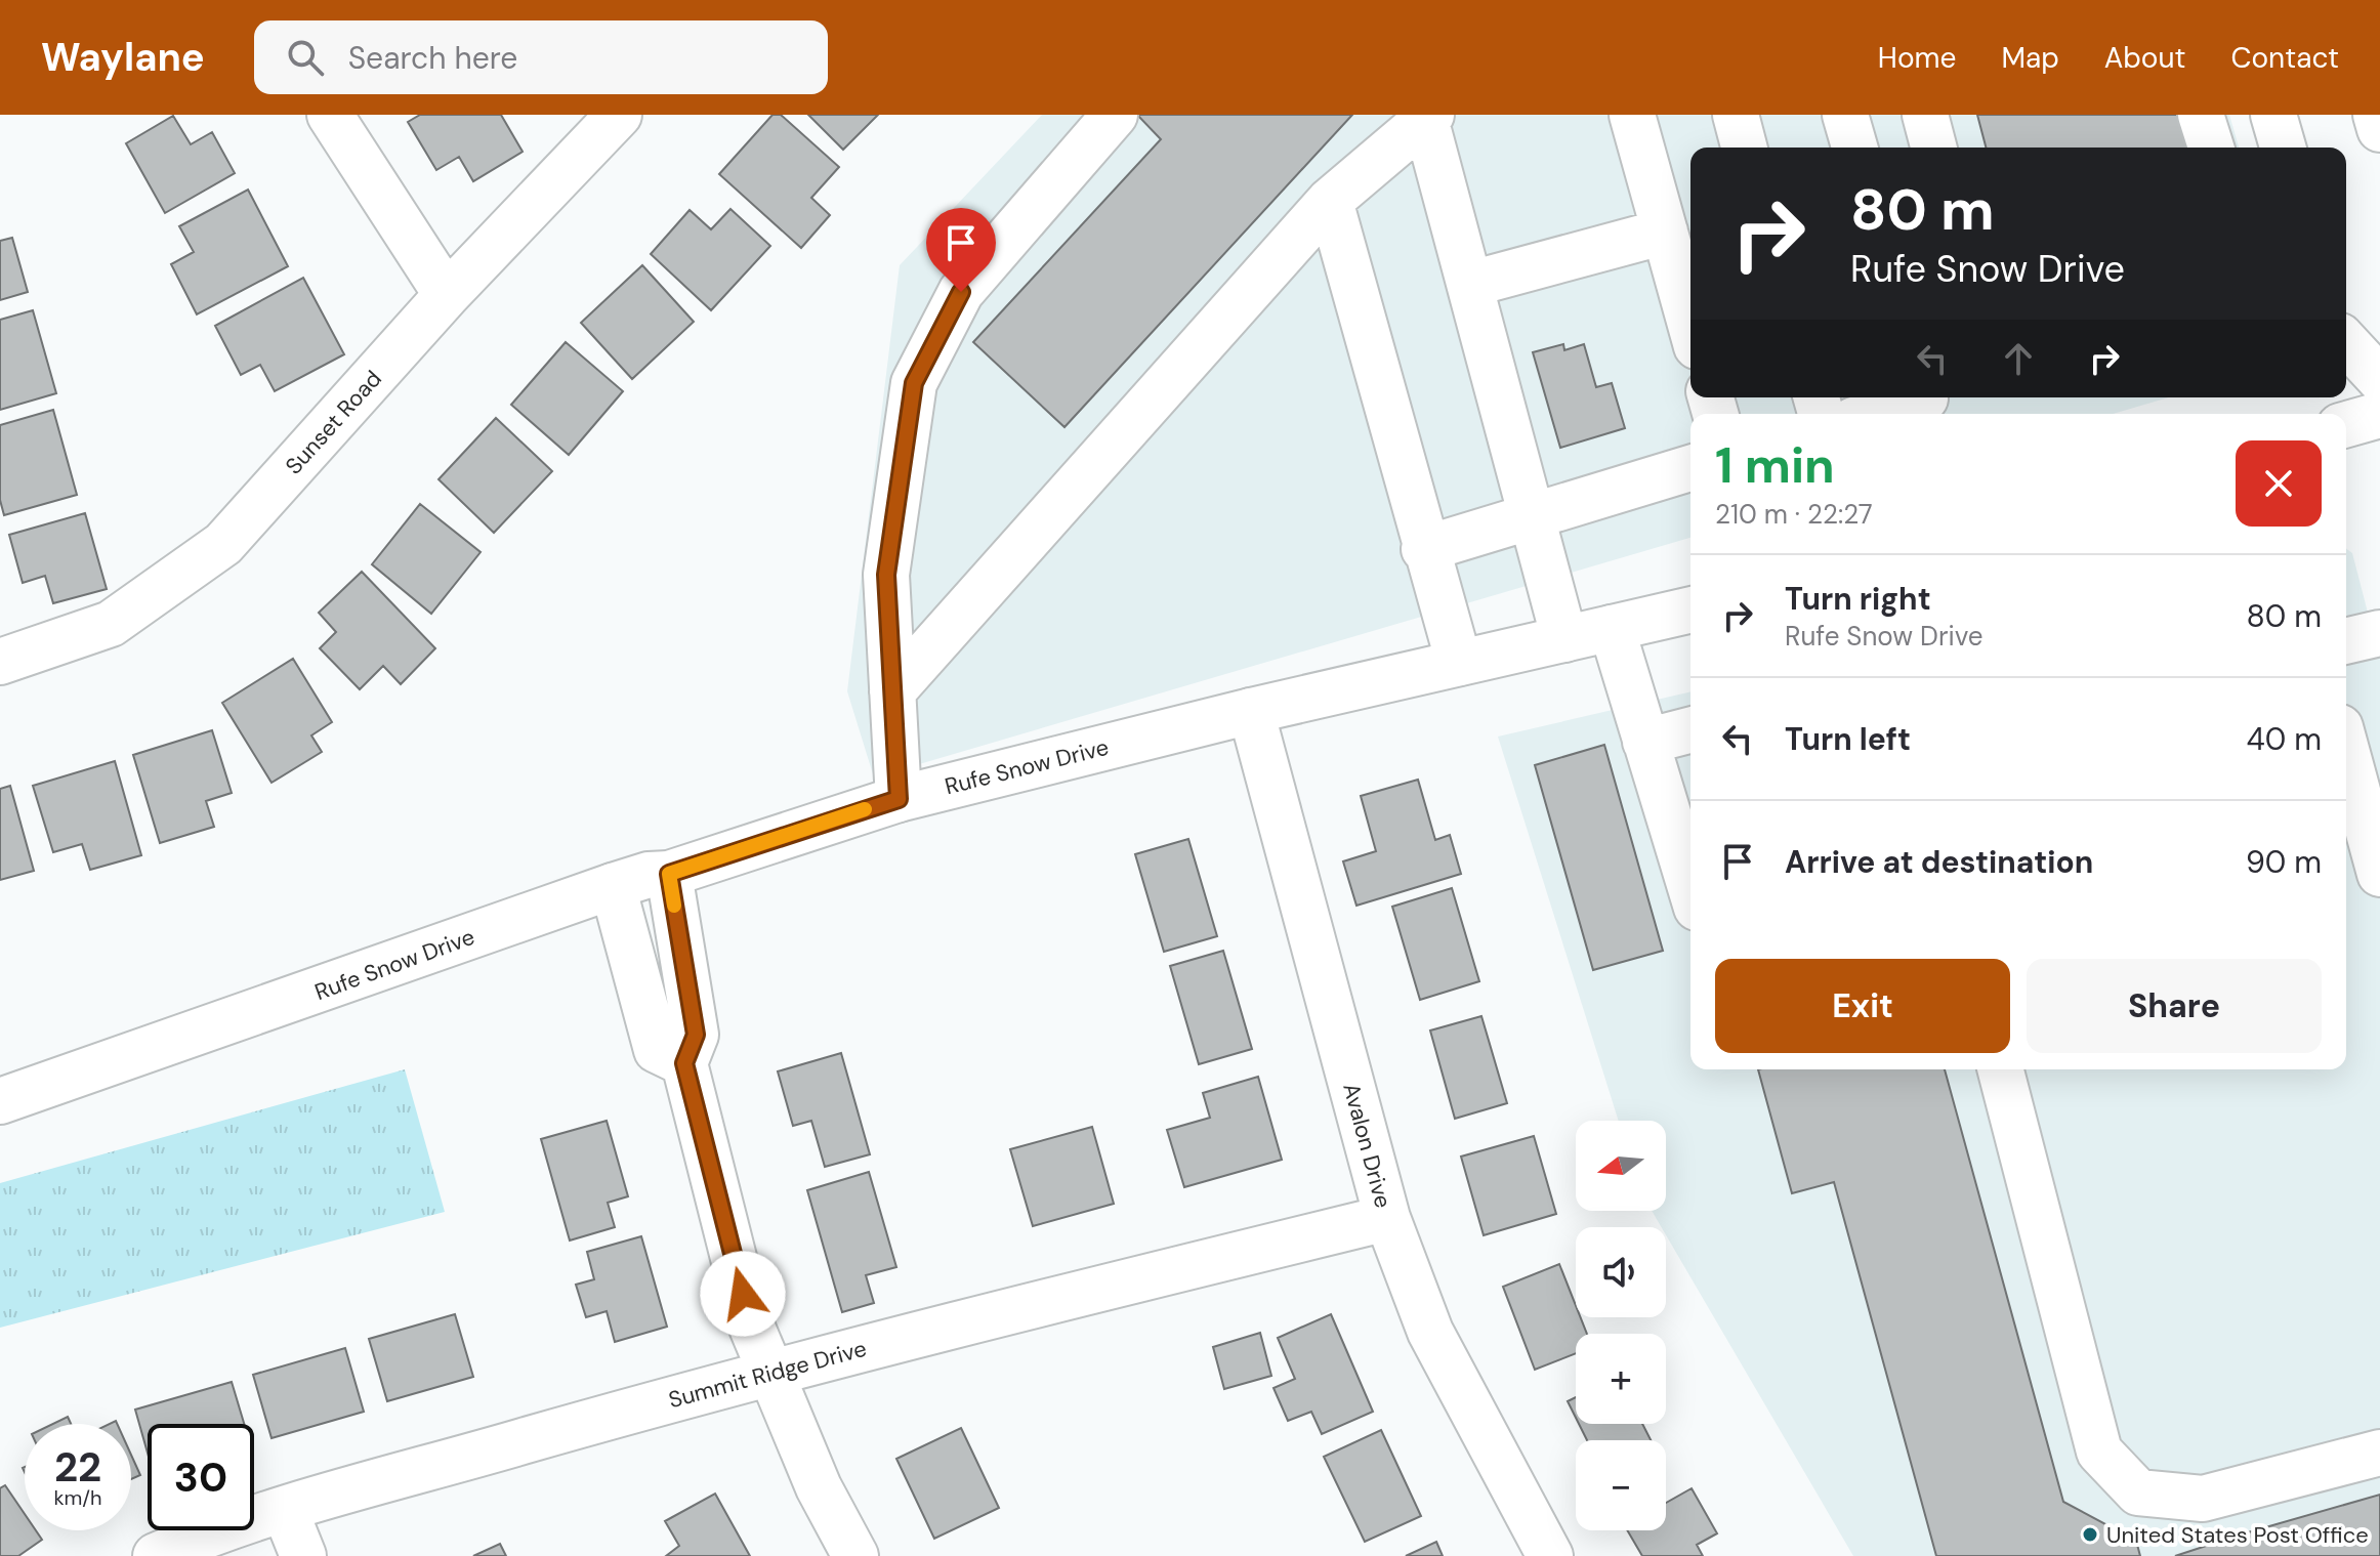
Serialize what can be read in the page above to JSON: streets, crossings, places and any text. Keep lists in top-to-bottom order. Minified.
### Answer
{"streets":{"street":["Sunset Road","Rufe Snow Drive","Avalon Drive","Summit Ridge Drive"]},"crossings":[["Rufe Snow Drive","Avalon Drive"],["Avalon Drive","Summit Ridge Drive"]],"places":["United States Post Office"],"north":"left","page":{"header":"Waylane","search":"Search here","nav":["Home","Map","About","Contact"],"turn":["80 m","Rufe Snow Drive"],"heading":["1 min","210 m · 22:27"],"list":[{"name":"Turn right","note":"Rufe Snow Drive","value":"80 m"},{"name":"Turn left","value":"40 m"},{"name":"Arrive at destination","value":"90 m"}],"buttons":["Exit","Share"],"map_buttons":["+","−"],"speed":"22 km/h","limit":"30"}}
